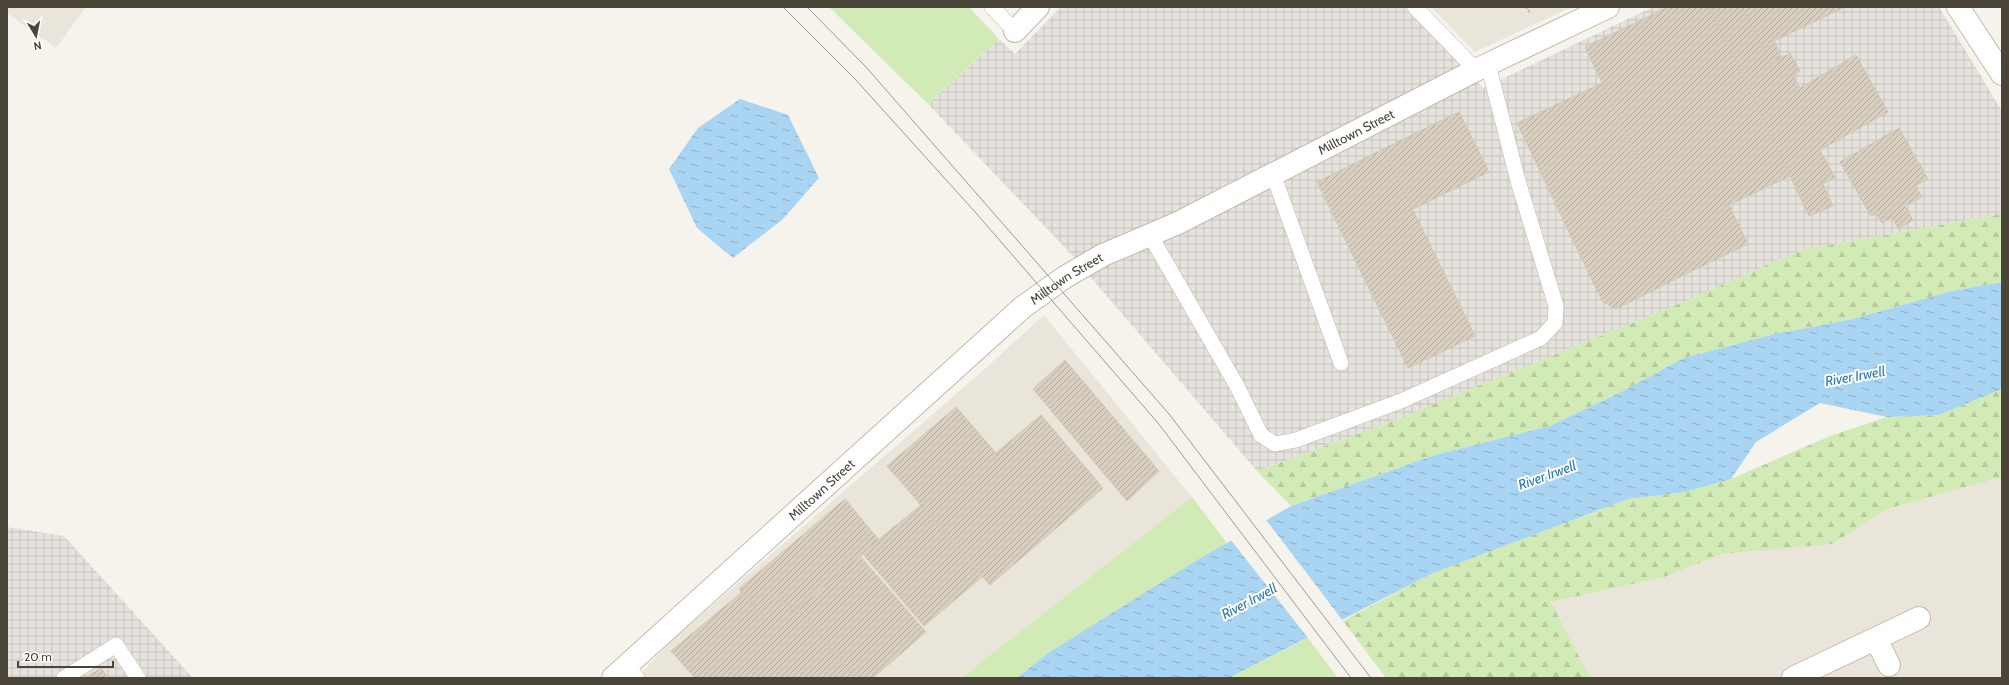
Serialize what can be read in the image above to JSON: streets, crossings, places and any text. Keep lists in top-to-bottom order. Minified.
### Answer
{"streets":{"street":["Milltown Street"]},"water":["River Irwell"],"scale_bar":"20 m","north":"bottom"}
